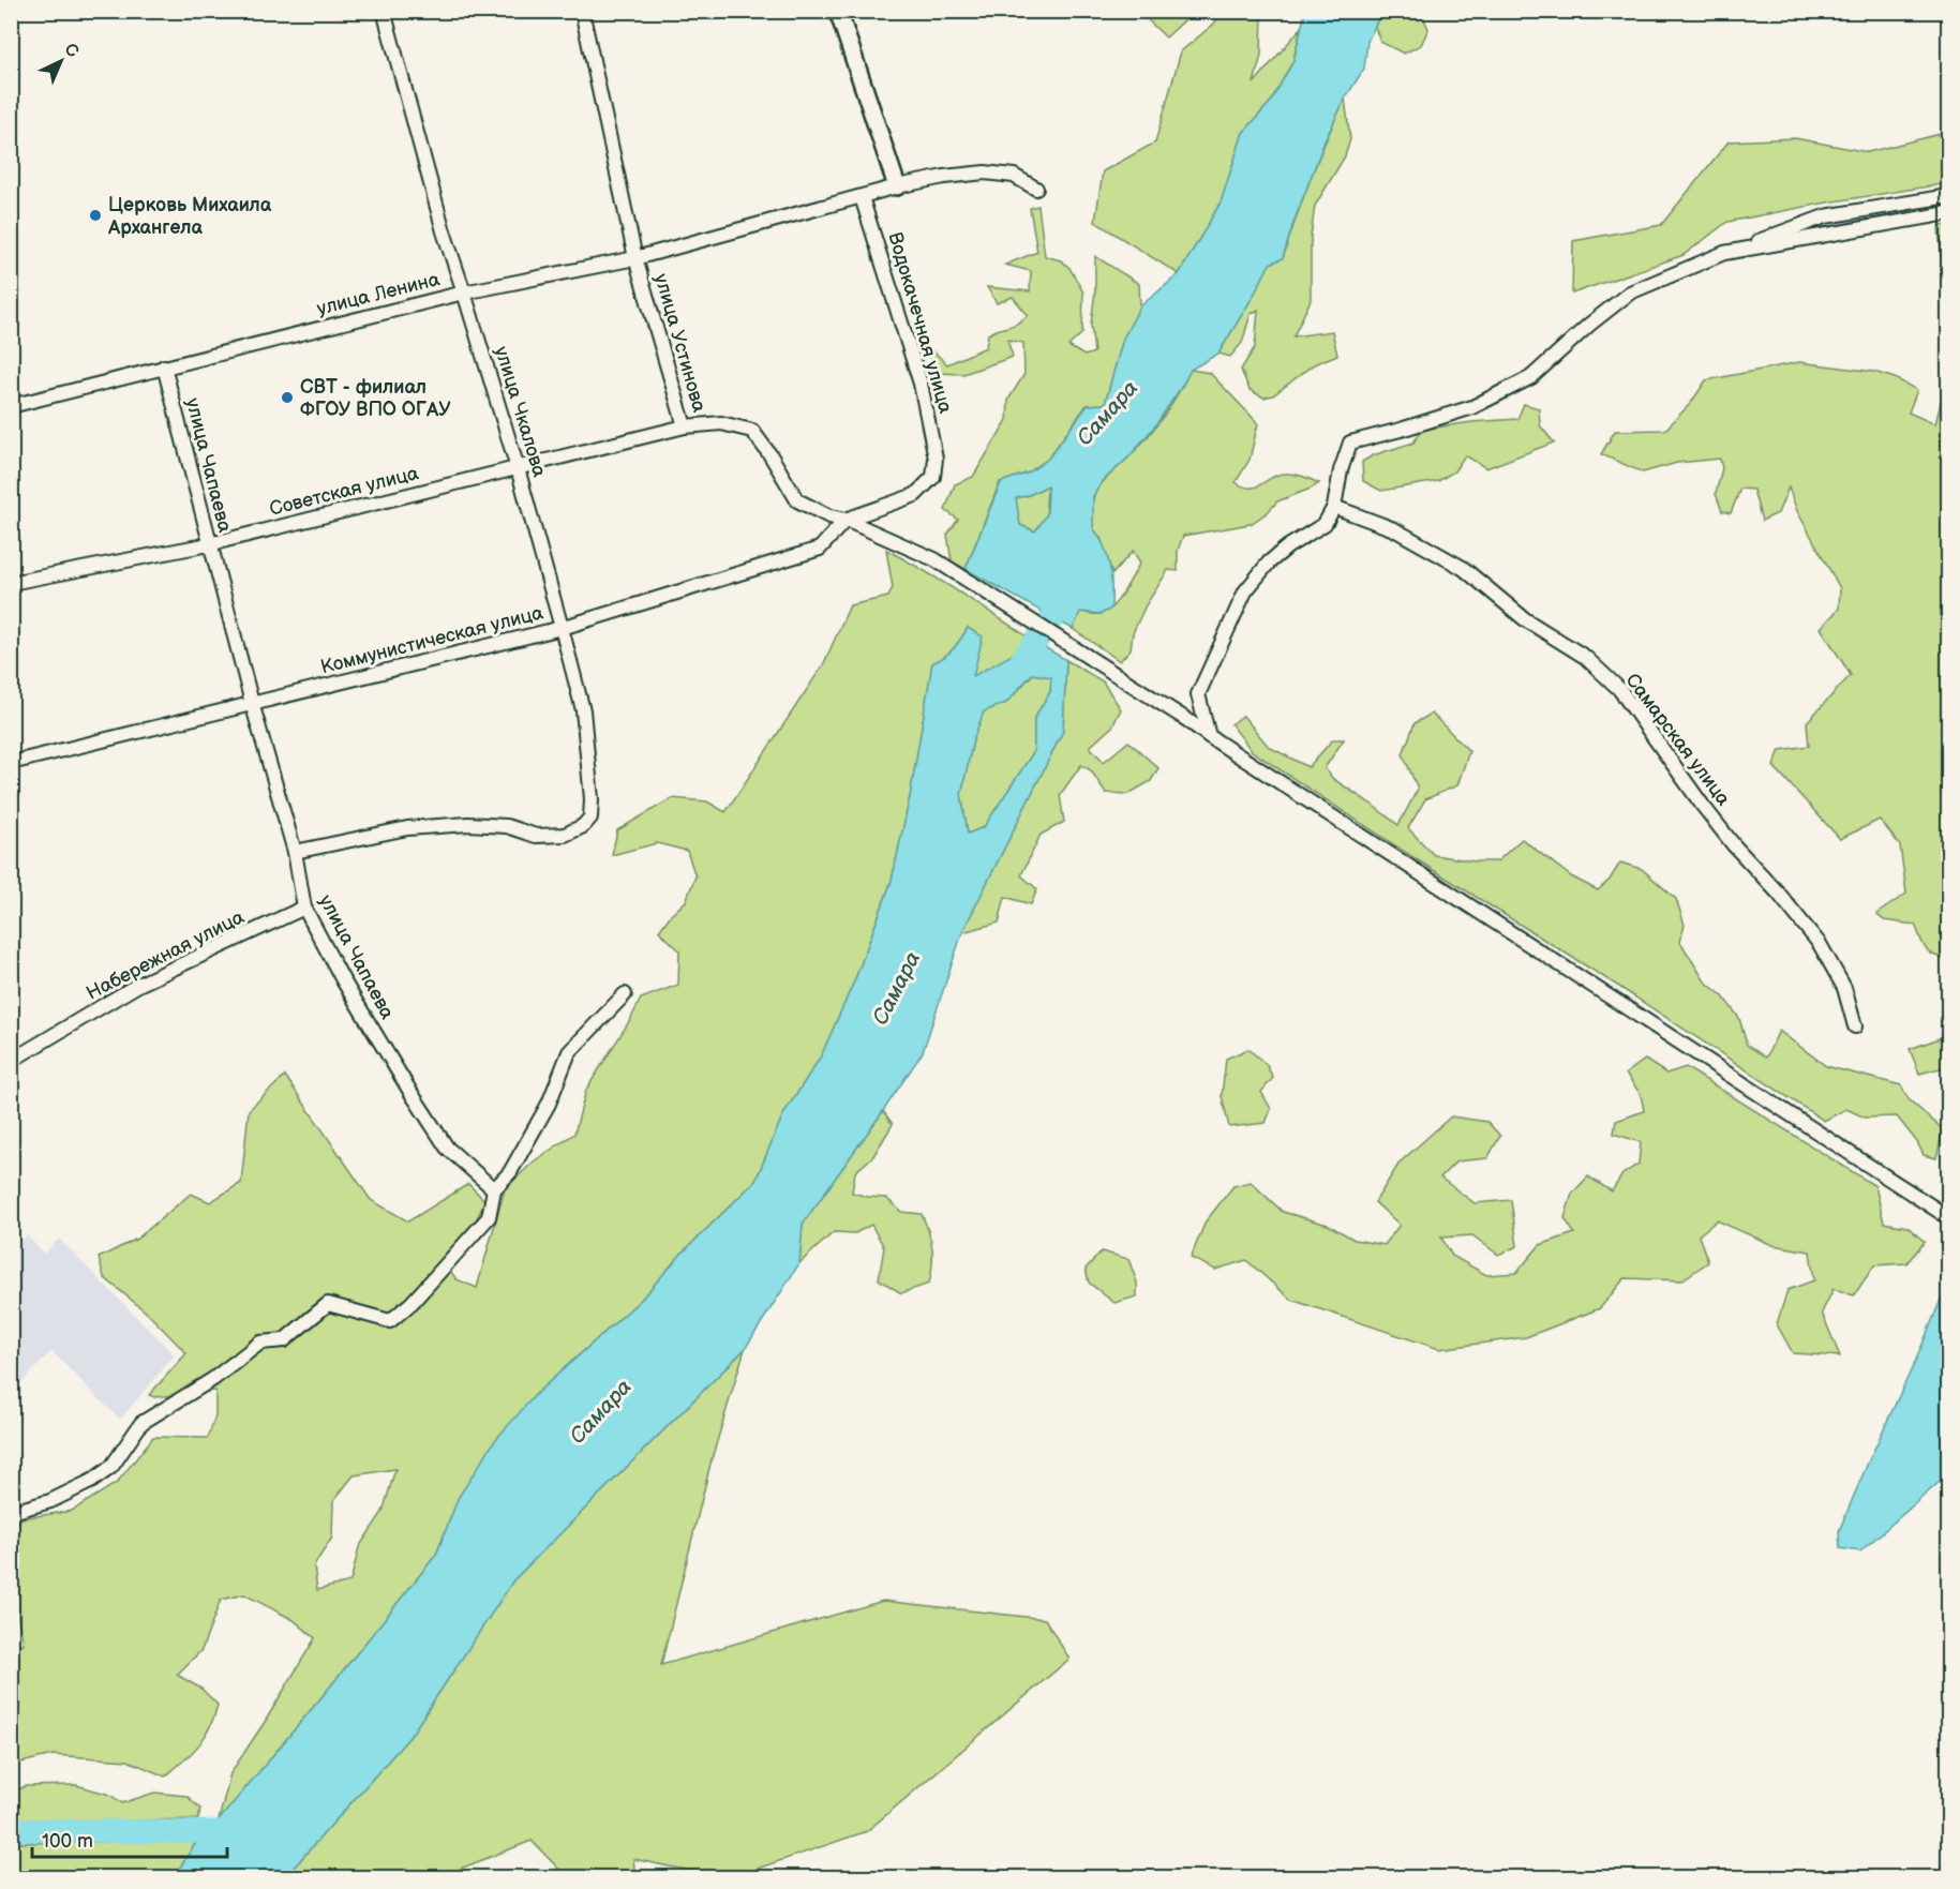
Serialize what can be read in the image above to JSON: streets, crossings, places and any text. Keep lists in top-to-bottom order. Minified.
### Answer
{"streets":{"street":["улица Ленина","Водокачечная улица","улица Устинова","улица Чкалова","улица Чапаева","Советская улица","Коммунистическая улица","Самарская улица","Набережная улица"]},"crossings":[["улица Ленина","Водокачечная улица"],["улица Ленина","улица Устинова"],["улица Ленина","улица Чкалова"],["улица Ленина","улица Чапаева"],["Водокачечная улица","улица Устинова"],["Водокачечная улица","Коммунистическая улица"],["улица Устинова","Советская улица"],["улица Устинова","Коммунистическая улица"],["улица Чкалова","улица Чапаева"],["улица Чкалова","Советская улица"],["улица Чкалова","Коммунистическая улица"],["улица Чапаева","Советская улица"],["улица Чапаева","Коммунистическая улица"],["улица Чапаева","Набережная улица"]],"water":["Самара"],"places":["Церковь Михаила Архангела","СВТ - филиал ФГОУ ВПО ОГАУ"],"scale_bar":"100 m","north":"top right"}
